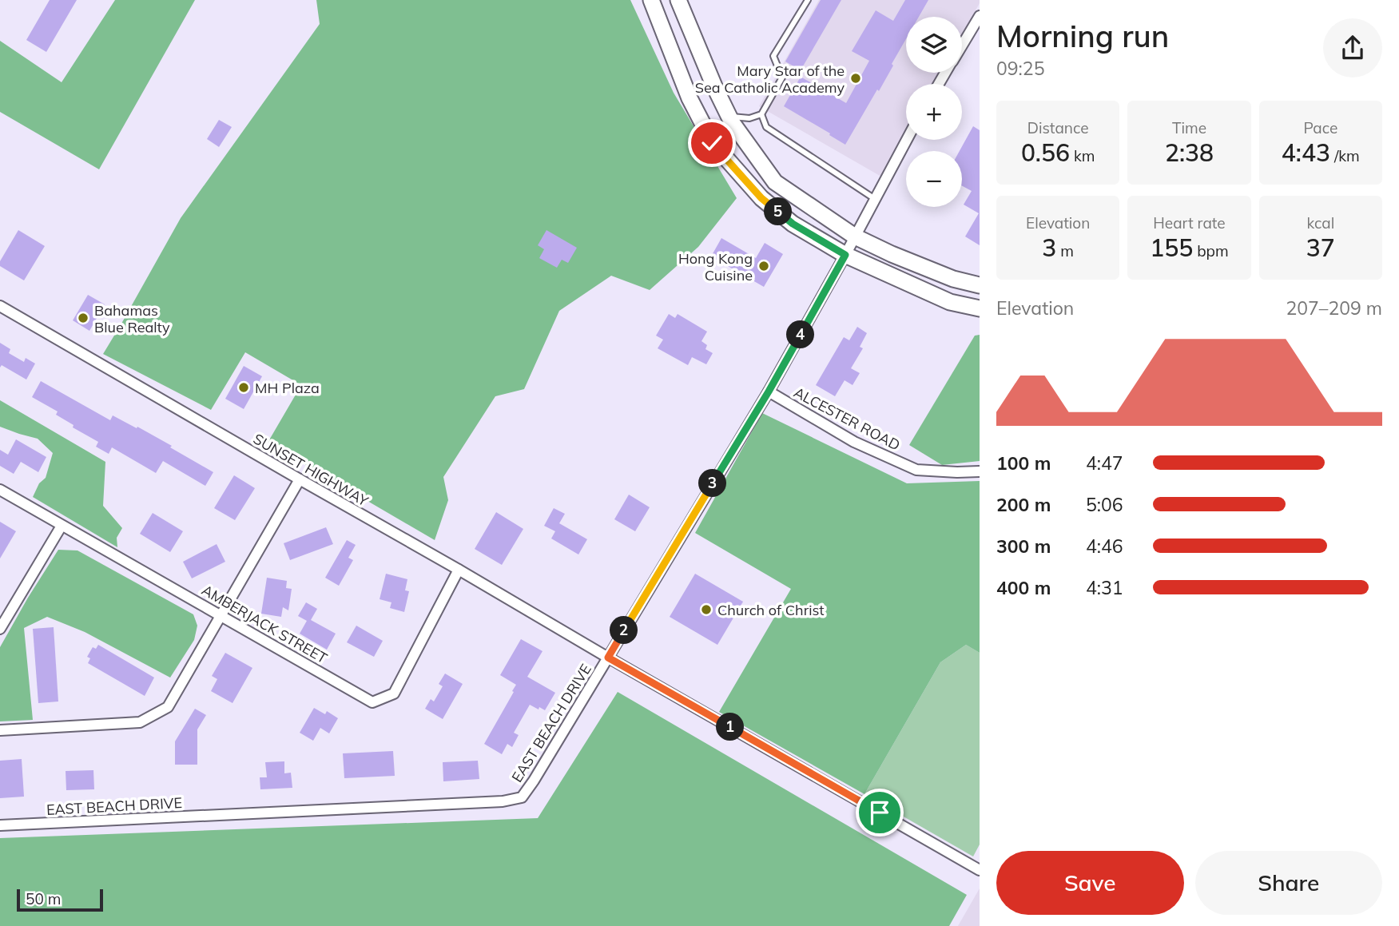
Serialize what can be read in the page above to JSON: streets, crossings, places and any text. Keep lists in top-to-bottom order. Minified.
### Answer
{"streets":{"street":["ALCESTER ROAD","SUNSET HIGHWAY","AMBERJACK STREET","EAST BEACH DRIVE"]},"crossings":[["ALCESTER ROAD","EAST BEACH DRIVE"],["SUNSET HIGHWAY","AMBERJACK STREET"],["SUNSET HIGHWAY","EAST BEACH DRIVE"]],"places":["Mary Star of the Sea Catholic Academy","Hong Kong Cuisine","Bahamas Blue Realty","MH Plaza","Church of Christ"],"scale_bar":"50 m","page":{"heading":["Morning run","09:25"],"map_buttons":["+","−"],"stats":[["Distance","0.56 km"],["Time","2:38"],["Pace","4:43 /km"],["Elevation","3 m"],["Heart rate","155 bpm"],["kcal","37"]],"pins":["5","4","3","2","1"],"chart":["Elevation","207–209 m"],"list":[{"name":"100 m","note":"4:47"},{"name":"200 m","note":"5:06"},{"name":"300 m","note":"4:46"},{"name":"400 m","note":"4:31"}],"buttons":["Save","Share"],"scale":"50 m"}}
